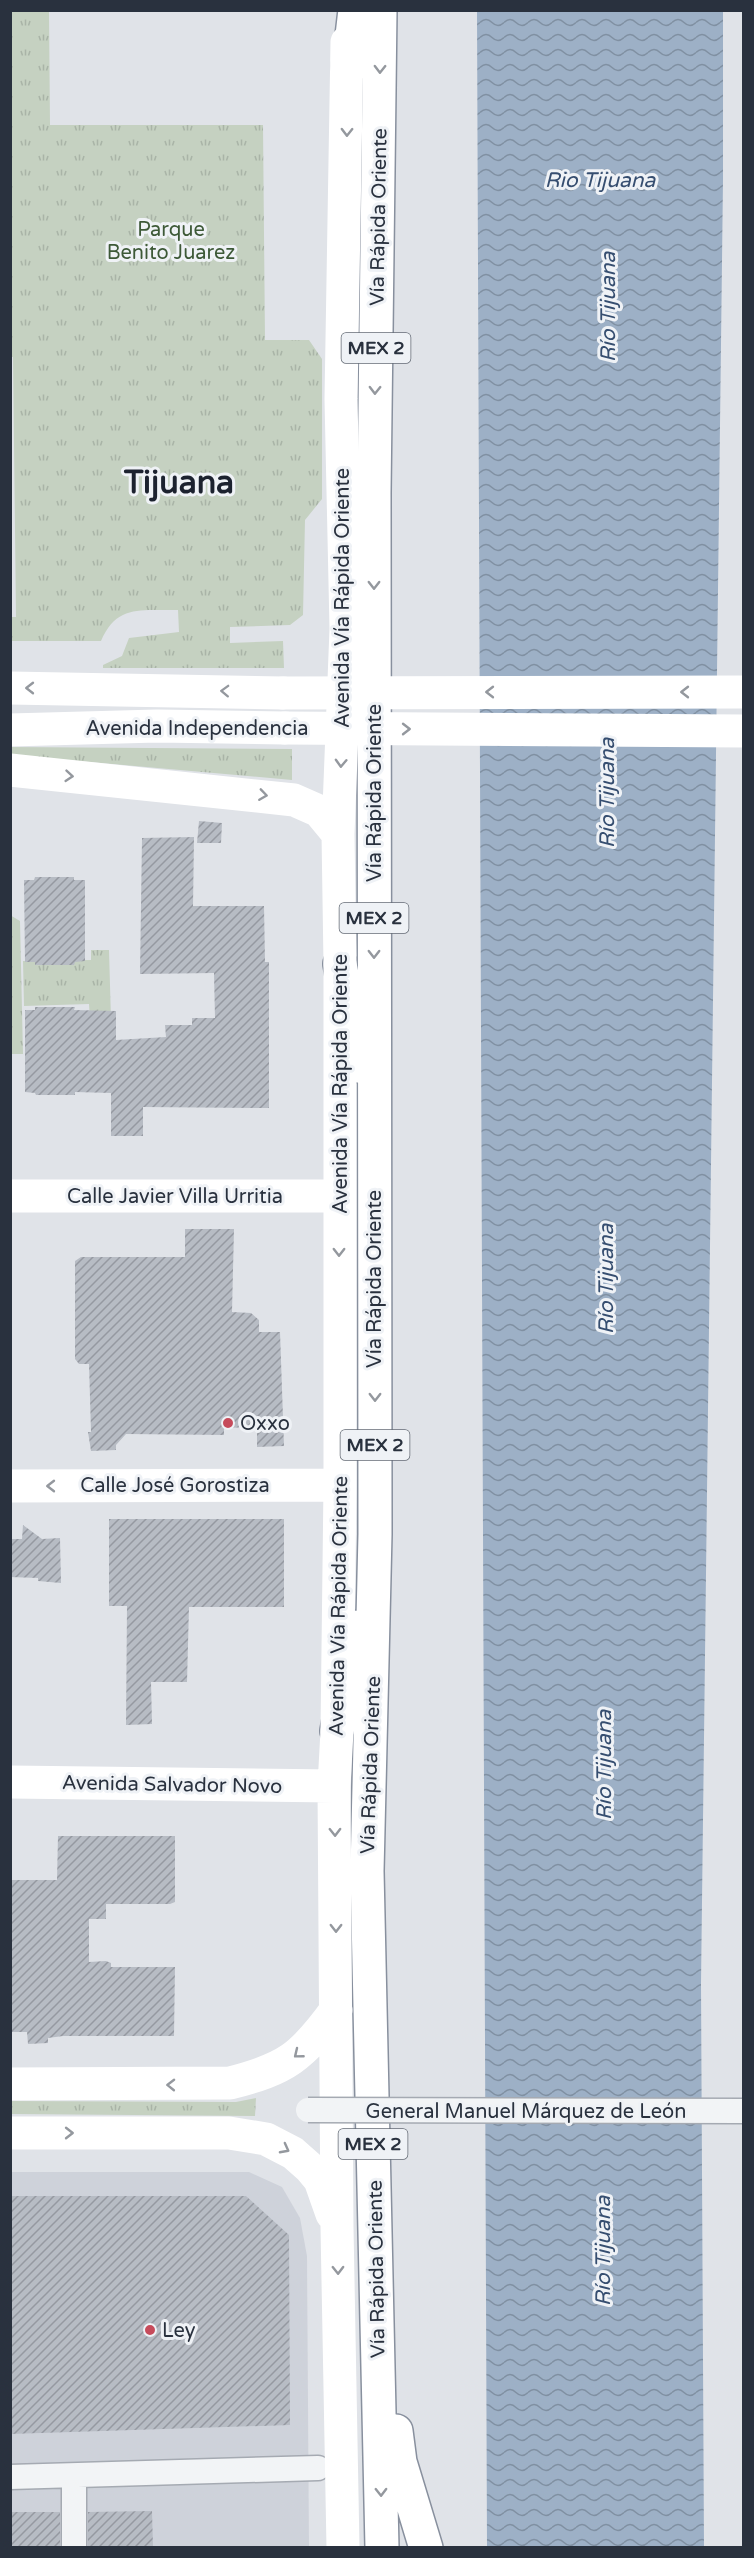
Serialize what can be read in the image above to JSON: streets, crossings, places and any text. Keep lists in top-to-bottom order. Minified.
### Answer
{"streets":{"main road":["Vía Rápida Oriente","MEX 2","Avenida Vía Rápida Oriente","Avenida Independencia","Calle Javier Villa Urritia","Calle José Gorostiza","Avenida Salvador Novo"],"street":["General Manuel Márquez de León"]},"crossings":[["Vía Rápida Oriente","Avenida Vía Rápida Oriente"],["Avenida Vía Rápida Oriente","Calle Javier Villa Urritia"],["Avenida Vía Rápida Oriente","Calle José Gorostiza"],["Avenida Vía Rápida Oriente","Avenida Salvador Novo"]],"one_way":["Avenida Vía Rápida Oriente","Calle José Gorostiza"],"districts":["Tijuana"],"water":["Rio Tijuana","Río Tijuana"],"parks":["Parque Benito Juarez"],"places":["Oxxo","Ley"]}
